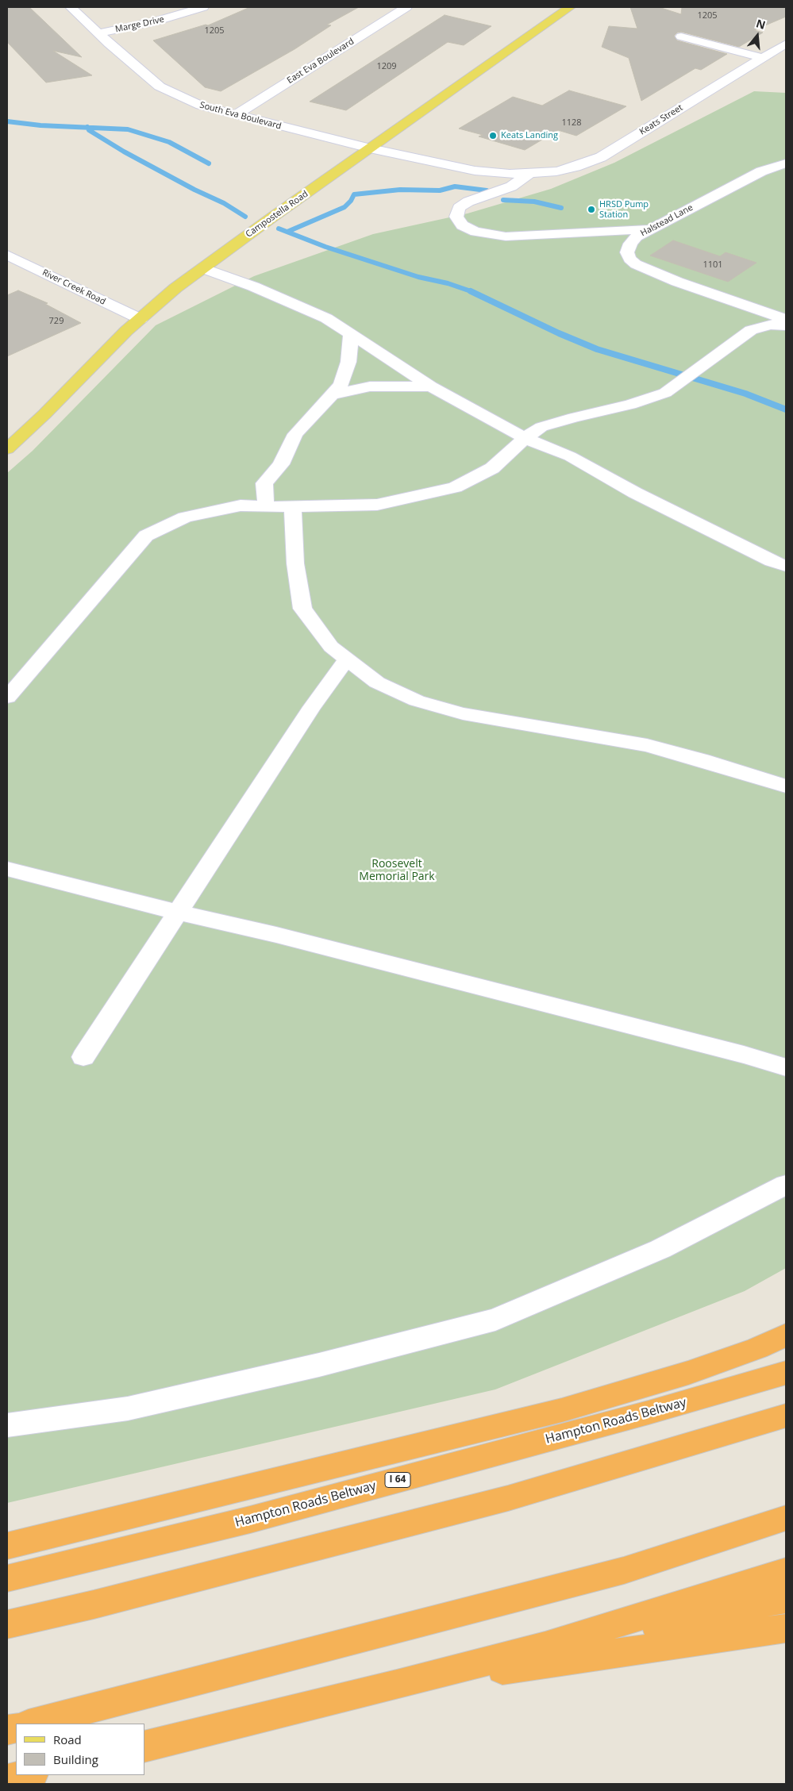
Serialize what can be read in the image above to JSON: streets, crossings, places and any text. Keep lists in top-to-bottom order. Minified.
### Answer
{"streets":{"highway":["Hampton Roads Beltway","I 64"],"main road":["Campostella Road"],"street":["Marge Drive","East Eva Boulevard","South Eva Boulevard","Keats Street","Halstead Lane","River Creek Road"]},"crossings":[["Marge Drive","South Eva Boulevard"],["East Eva Boulevard","South Eva Boulevard"],["South Eva Boulevard","Keats Street"],["South Eva Boulevard","Campostella Road"],["Keats Street","Campostella Road"],["Keats Street","Halstead Lane"],["Campostella Road","River Creek Road"]],"parks":["Roosevelt Memorial Park"],"places":["Keats Landing","HRSD Pump Station"],"house_numbers":["1205","1205","1209","1128","1101","729"],"legend":["Road","Building"],"north":"top"}
